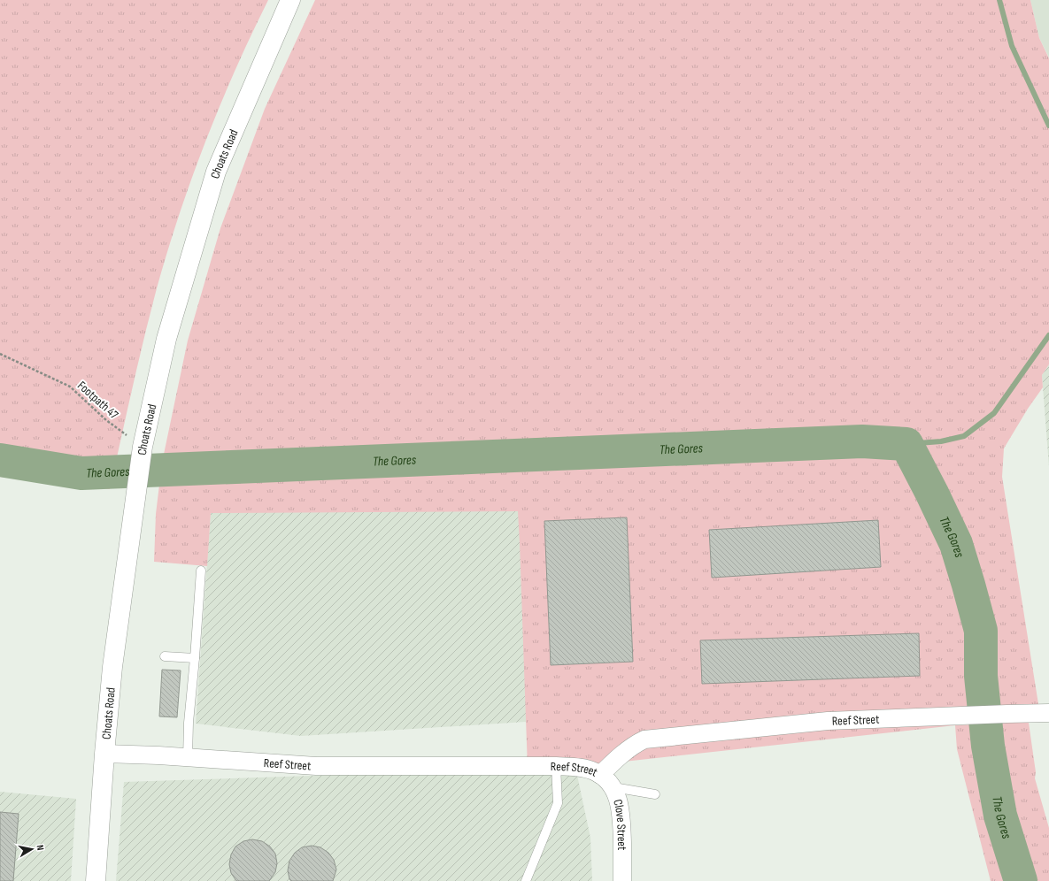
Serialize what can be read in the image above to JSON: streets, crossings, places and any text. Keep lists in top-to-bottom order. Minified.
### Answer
{"streets":{"street":["Choats Road","Reef Street","Clove Street"],"path":["Footpath 47"]},"crossings":[["Choats Road","Footpath 47"],["Choats Road","Reef Street"],["Reef Street","Clove Street"]],"water":["The Gores"],"north":"right"}
